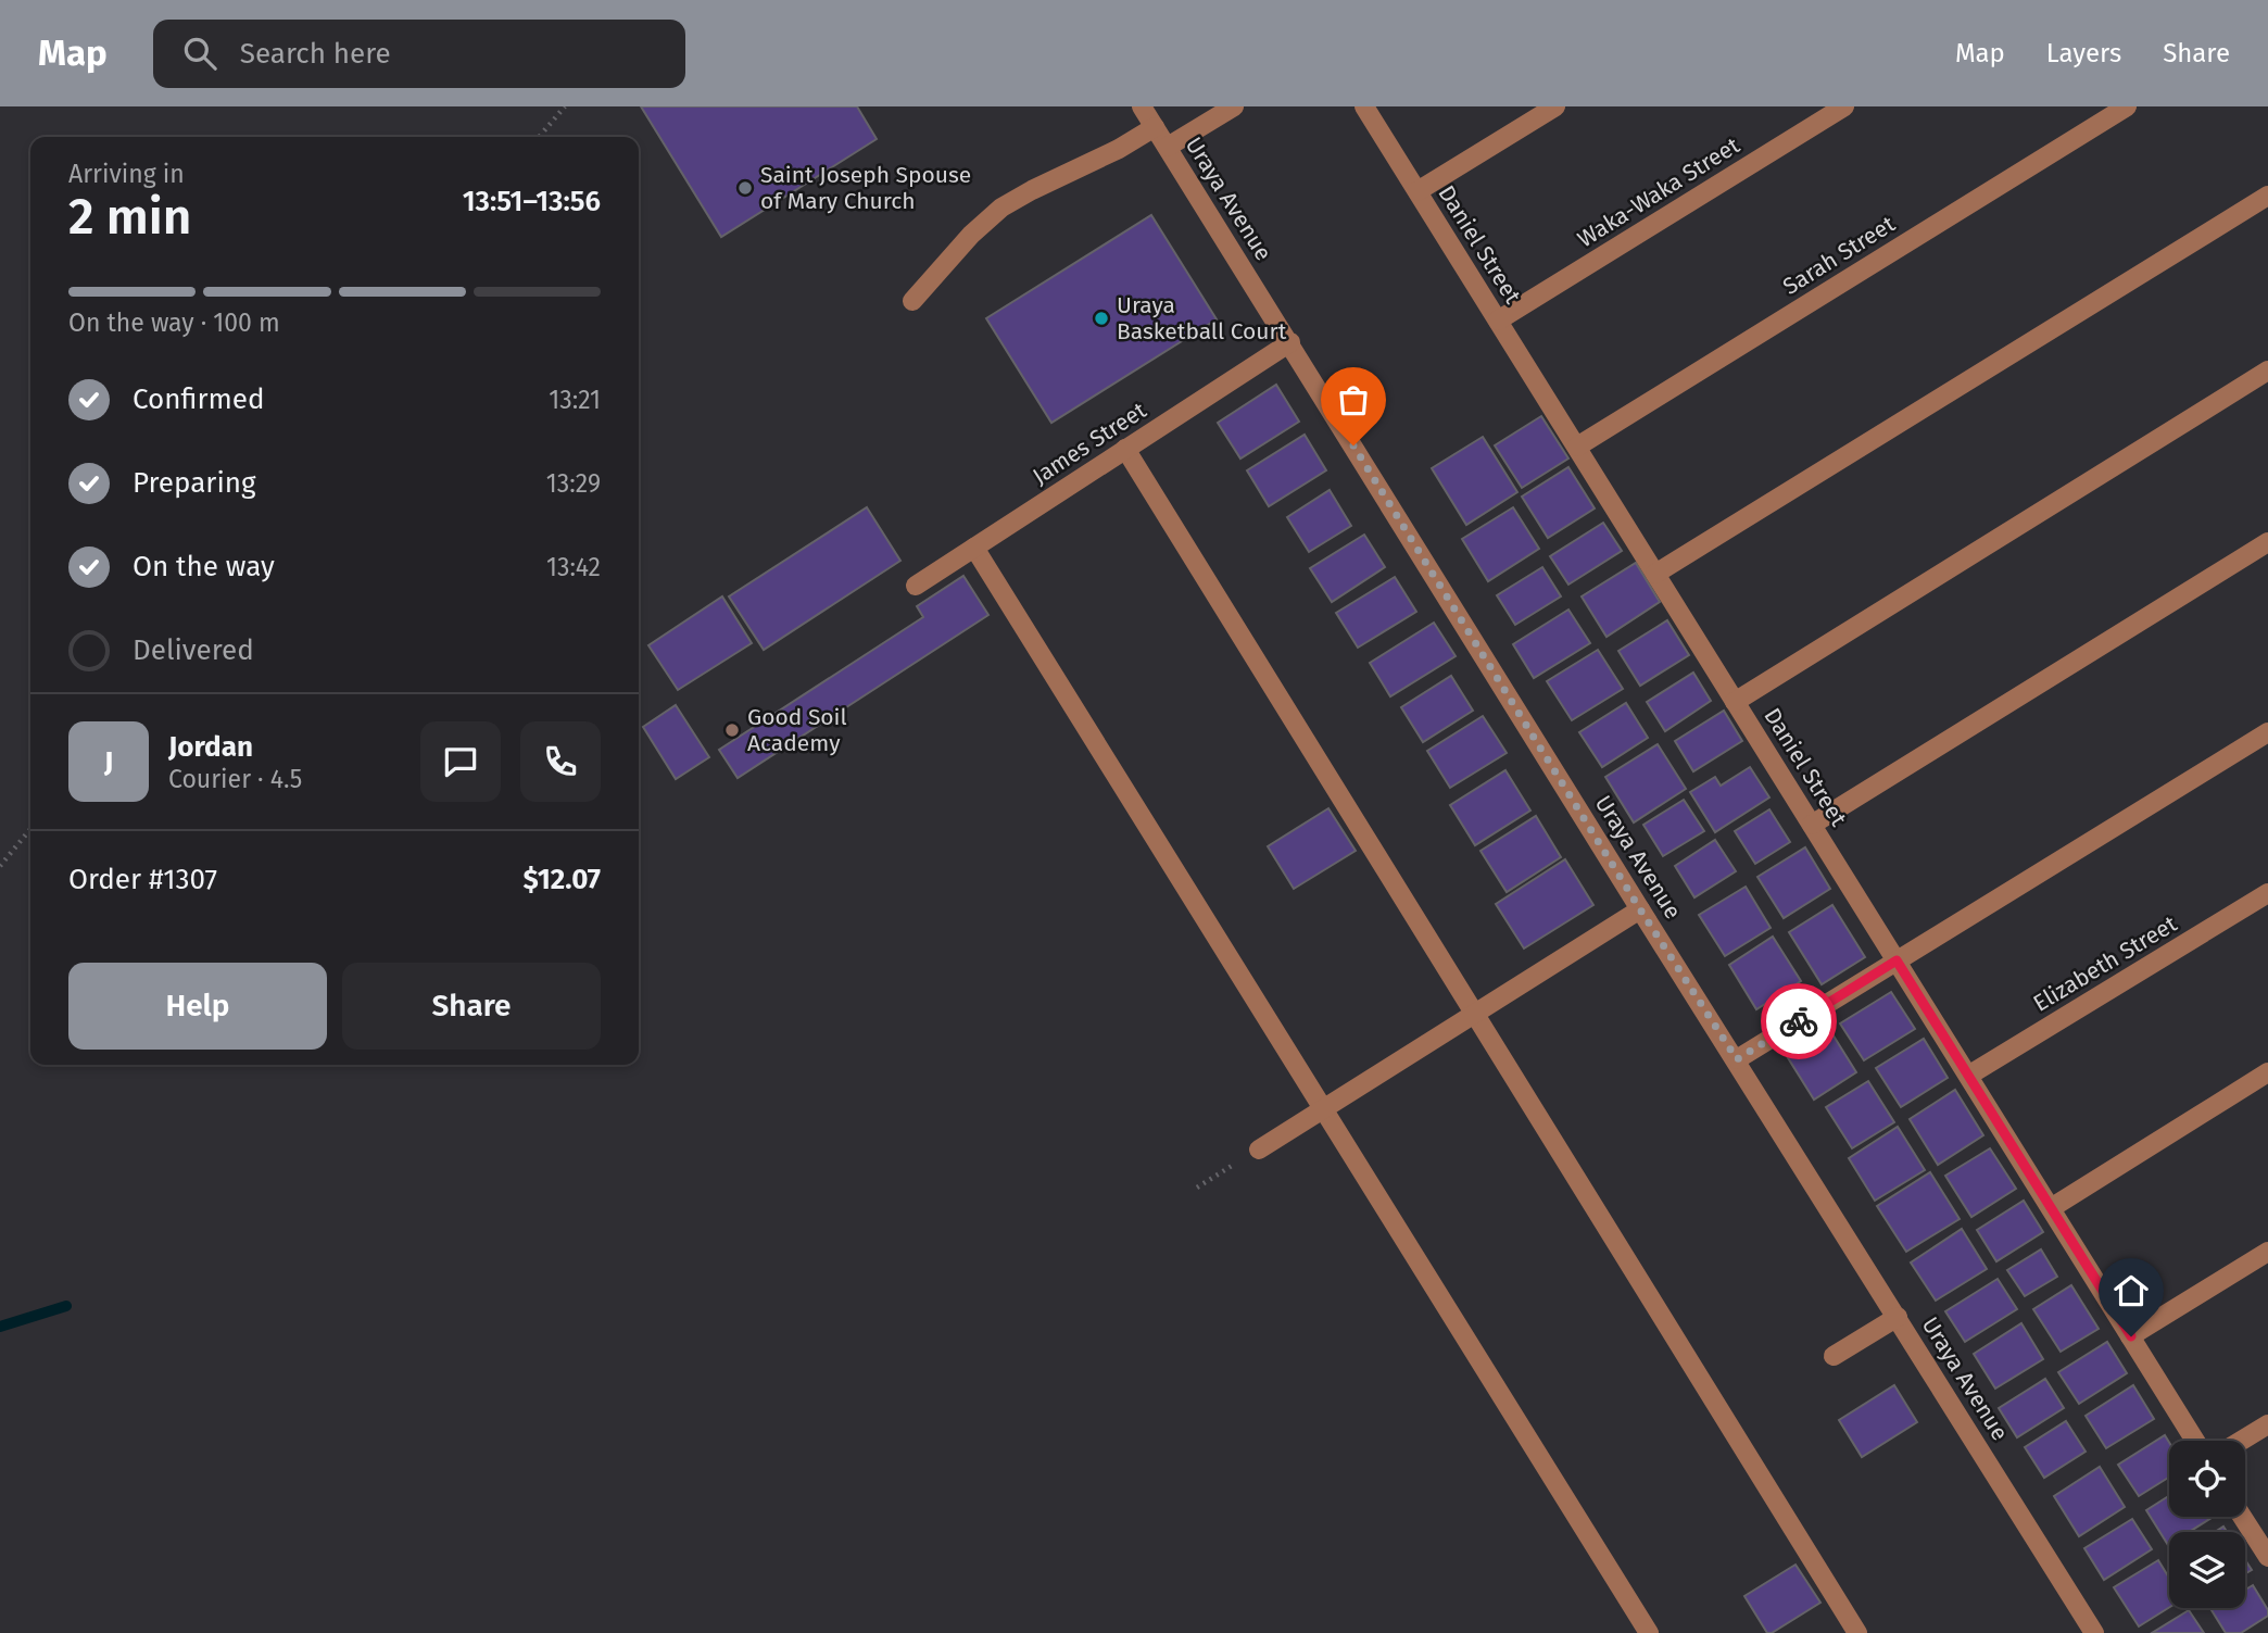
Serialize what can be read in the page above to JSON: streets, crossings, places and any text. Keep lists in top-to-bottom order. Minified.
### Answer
{"streets":{"street":["Waka-Waka Street","Uraya Avenue","Daniel Street","Sarah Street","James Street","Elizabeth Street"]},"crossings":[["Waka-Waka Street","Daniel Street"],["Uraya Avenue","James Street"],["Daniel Street","Sarah Street"],["Daniel Street","Elizabeth Street"]],"places":["Saint Joseph Spouse of Mary Church","Uraya Basketball Court","Good Soil Academy"],"page":{"header":"Map","search":"Search here","nav":["Map","Layers","Share"],"heading":["2 min","Arriving in","13:51–13:56"],"panel":["Jordan","Courier · 4.5","Order #1307","$12.07"],"bar":"On the way · 100 m","list":[["Confirmed","13:21"],["Preparing","13:29"],["On the way","13:42"],"Delivered"],"round":"J","buttons":["Help","Share"]}}
